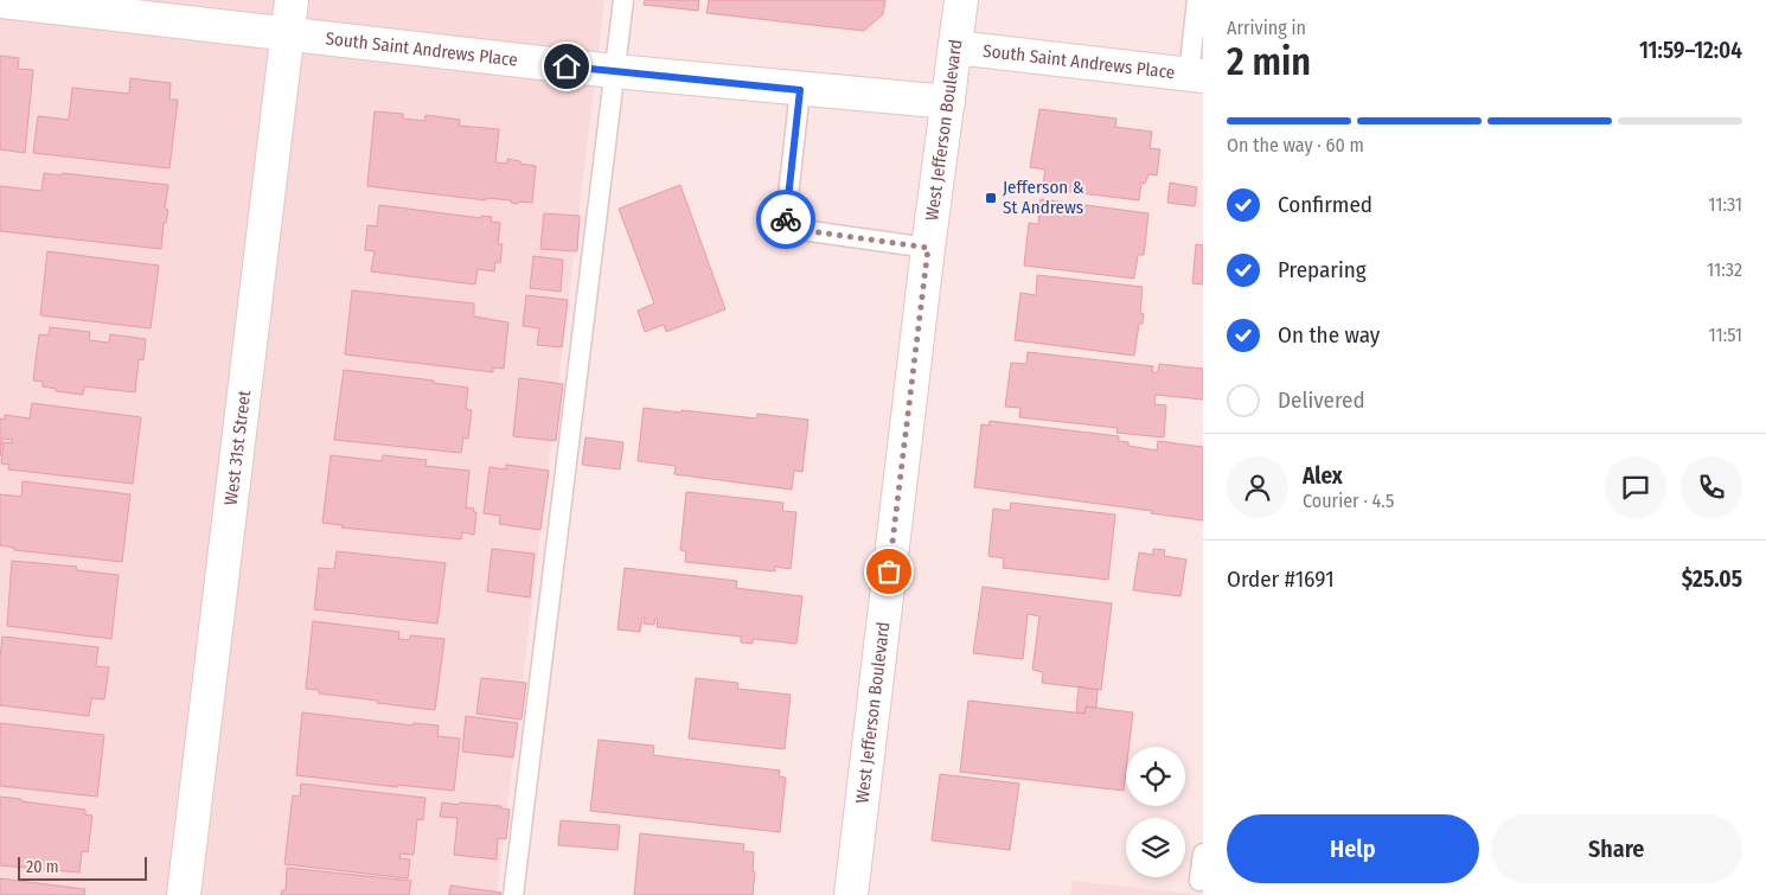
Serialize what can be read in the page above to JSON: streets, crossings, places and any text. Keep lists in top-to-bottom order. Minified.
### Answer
{"streets":{"street":["South Saint Andrews Place","West Jefferson Boulevard","West 31st Street"]},"crossings":[["South Saint Andrews Place","West Jefferson Boulevard"],["South Saint Andrews Place","West 31st Street"]],"places":{"transit":["Jefferson & St Andrews"]},"scale_bar":"20 m","page":{"heading":["2 min","Arriving in","11:59–12:04"],"panel":["Alex","Courier · 4.5","Order #1691","$25.05"],"bar":"On the way · 60 m","list":[["Confirmed","11:31"],["Preparing","11:32"],["On the way","11:51"],"Delivered"],"buttons":["Help","Share"],"scale":"20 m"}}
